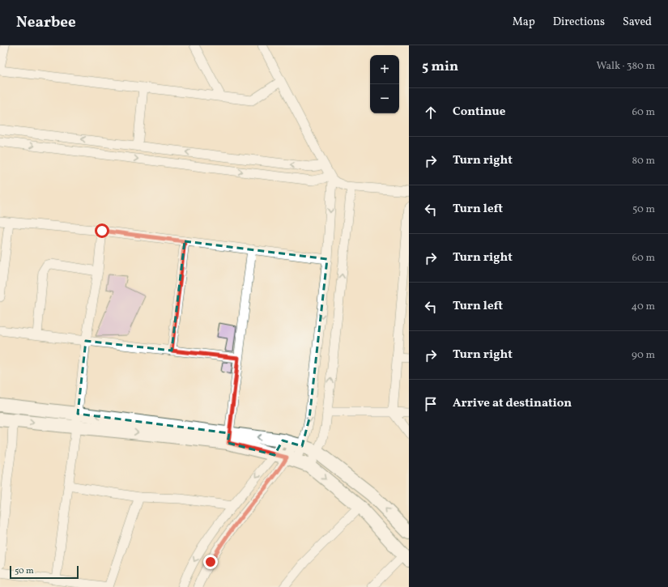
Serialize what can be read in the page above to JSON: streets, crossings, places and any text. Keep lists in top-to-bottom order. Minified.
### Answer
{"scale_bar":"50 m","page":{"header":"Nearbee","nav":["Map","Directions","Saved"],"heading":["5 min","Walk · 380 m"],"map_buttons":["+","−"],"list":[["Continue","60 m"],["Turn right","80 m"],["Turn left","50 m"],["Turn right","60 m"],["Turn left","40 m"],["Turn right","90 m"],"Arrive at destination"],"scale":"50 m"}}
